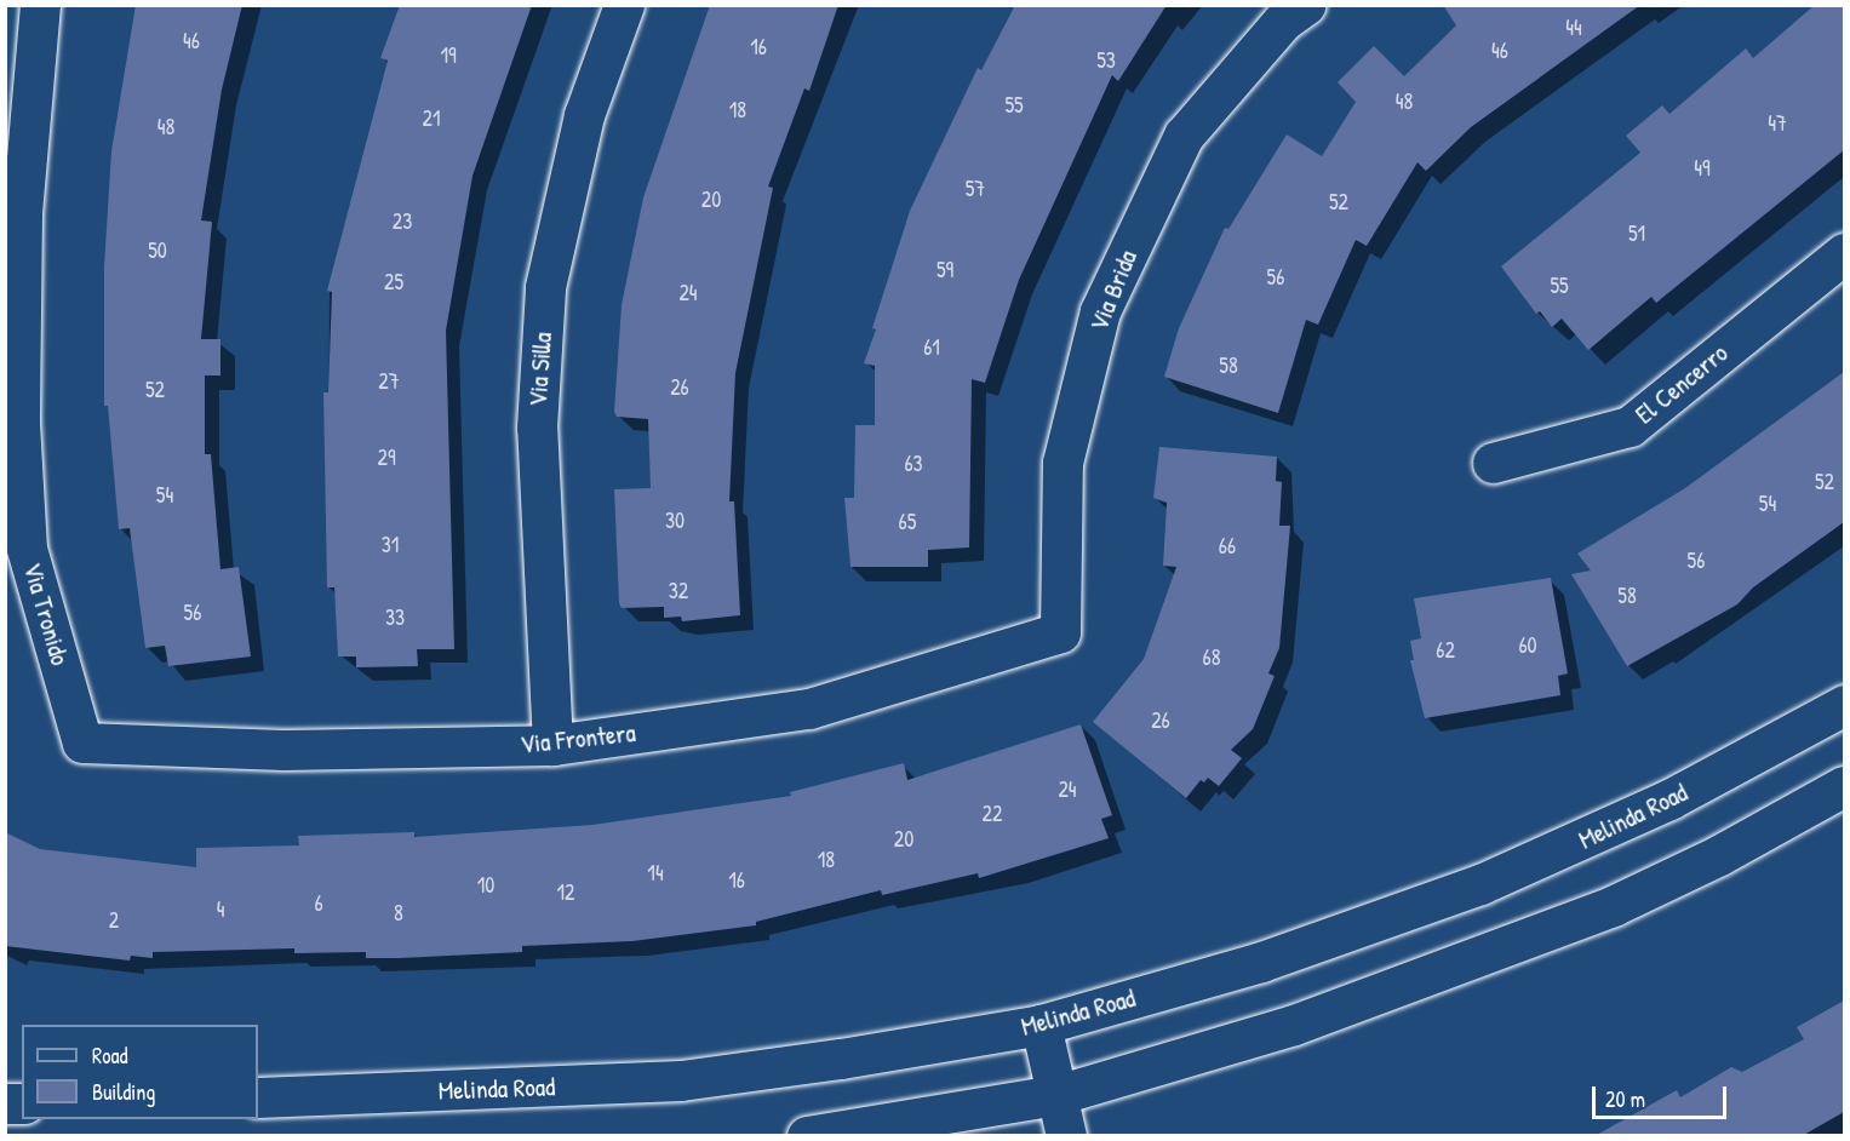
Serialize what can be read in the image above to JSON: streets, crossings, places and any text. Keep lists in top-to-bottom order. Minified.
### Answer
{"streets":{"street":["Via Brida","Via Silla","El Cencerro","Via Tronido","Via Frontera","Melinda Road"]},"crossings":[["Via Brida","Via Frontera"],["Via Silla","Via Frontera"],["Via Tronido","Via Frontera"]],"house_numbers":["44","46","16","46","19","53","48","55","18","21","47","48","49","57","20","52","23","51","50","59","56","25","55","24","61","58","27","26","52","29","63","52","54","54","30","65","31","66","56","32","58","56","33","60","62","68","26","24","22","20","18","14","16","10","12","6","4","8","2"],"legend":["Road","Building"],"scale_bar":"20 m"}
